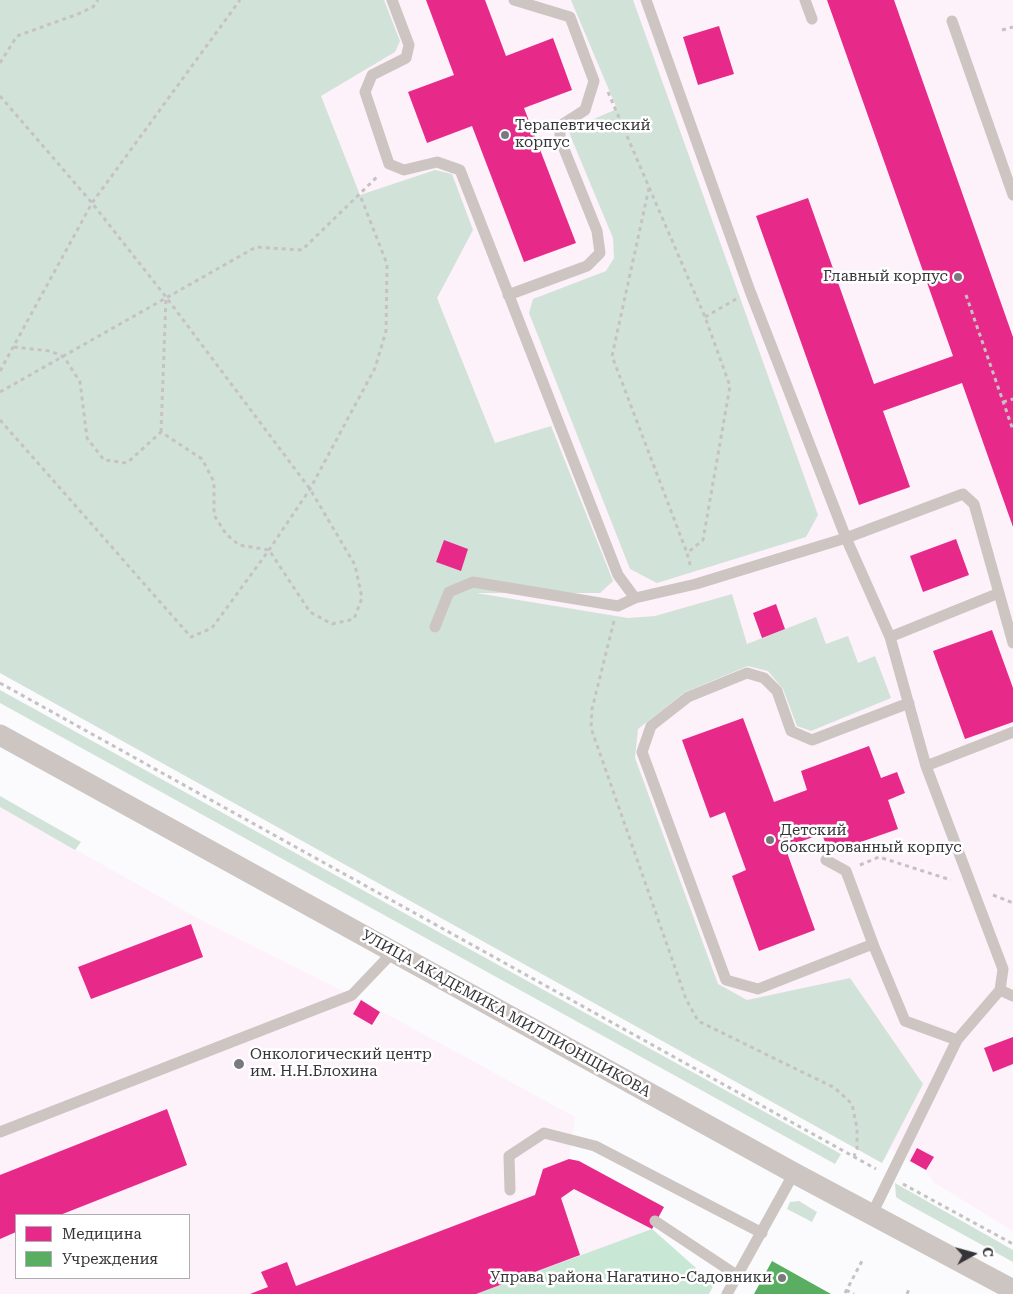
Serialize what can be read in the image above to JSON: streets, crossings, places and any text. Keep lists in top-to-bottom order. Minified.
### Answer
{"streets":{"street":["УЛИЦА АКАДЕМИКА МИЛЛИОНЩИКОВА"]},"places":["Терапевтический корпус","Главный корпус","Детский боксированный корпус","Онкологический центр им. Н.Н.Блохина","Управа района Нагатино-Садовники"],"legend":["Медицина","Учреждения"],"north":"right"}
